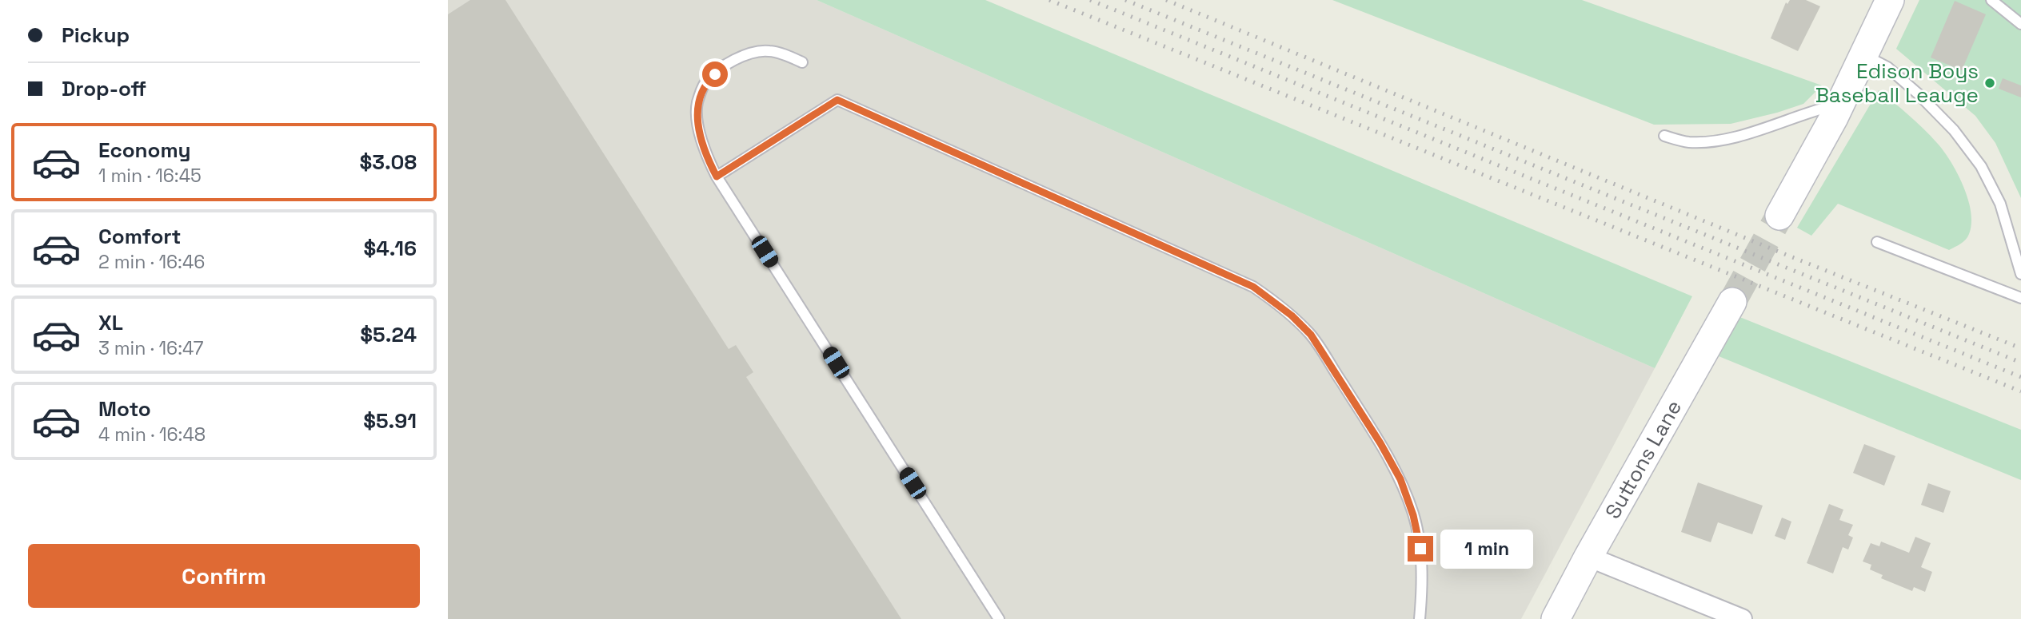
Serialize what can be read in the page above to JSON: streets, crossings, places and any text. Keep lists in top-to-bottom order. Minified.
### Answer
{"streets":{"street":["Suttons Lane"]},"places":["Edison Boys Baseball Leauge"],"page":{"banner":["Pickup","Drop-off"],"list":[{"name":"Economy","note":"1 min · 16:45","value":"$3.08"},{"name":"Comfort","note":"2 min · 16:46","value":"$4.16"},{"name":"XL","note":"3 min · 16:47","value":"$5.24"},{"name":"Moto","note":"4 min · 16:48","value":"$5.91"}],"bubble":"1 min","buttons":"Confirm"}}
